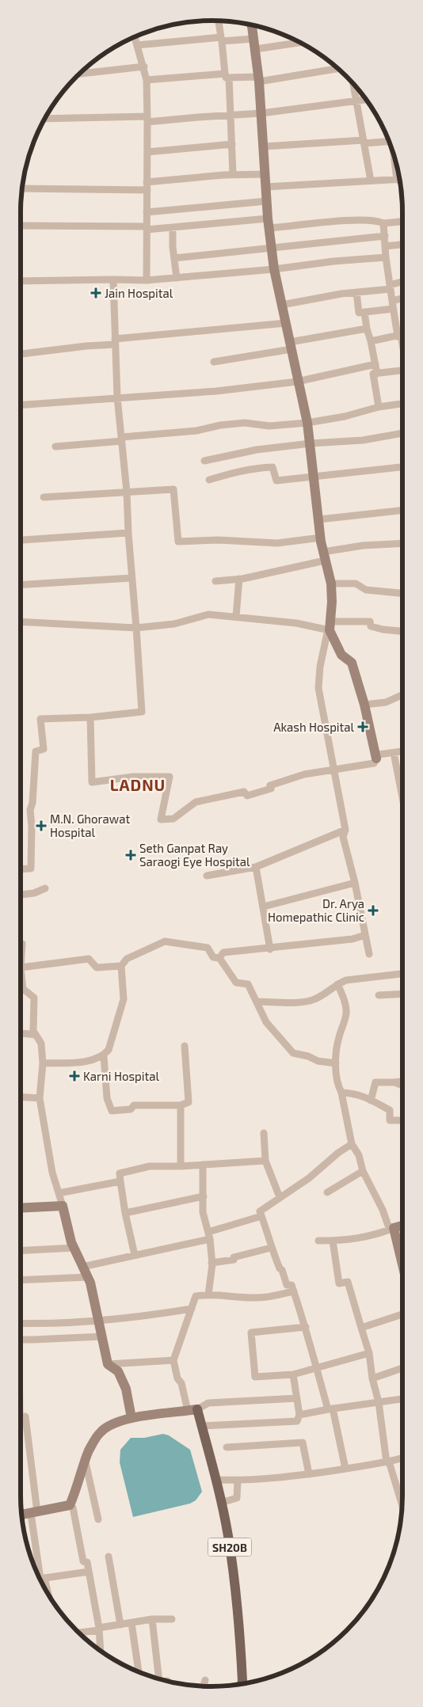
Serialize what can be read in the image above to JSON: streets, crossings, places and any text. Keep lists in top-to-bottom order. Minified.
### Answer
{"streets":{"main road":["SH20B"]},"districts":["LADNU"],"places":{"health":["Jain Hospital","Akash Hospital","M.N. Ghorawat Hospital","Seth Ganpat Ray Saraogi Eye Hospital","Dr. Arya Homepathic Clinic","Karni Hospital"]}}
